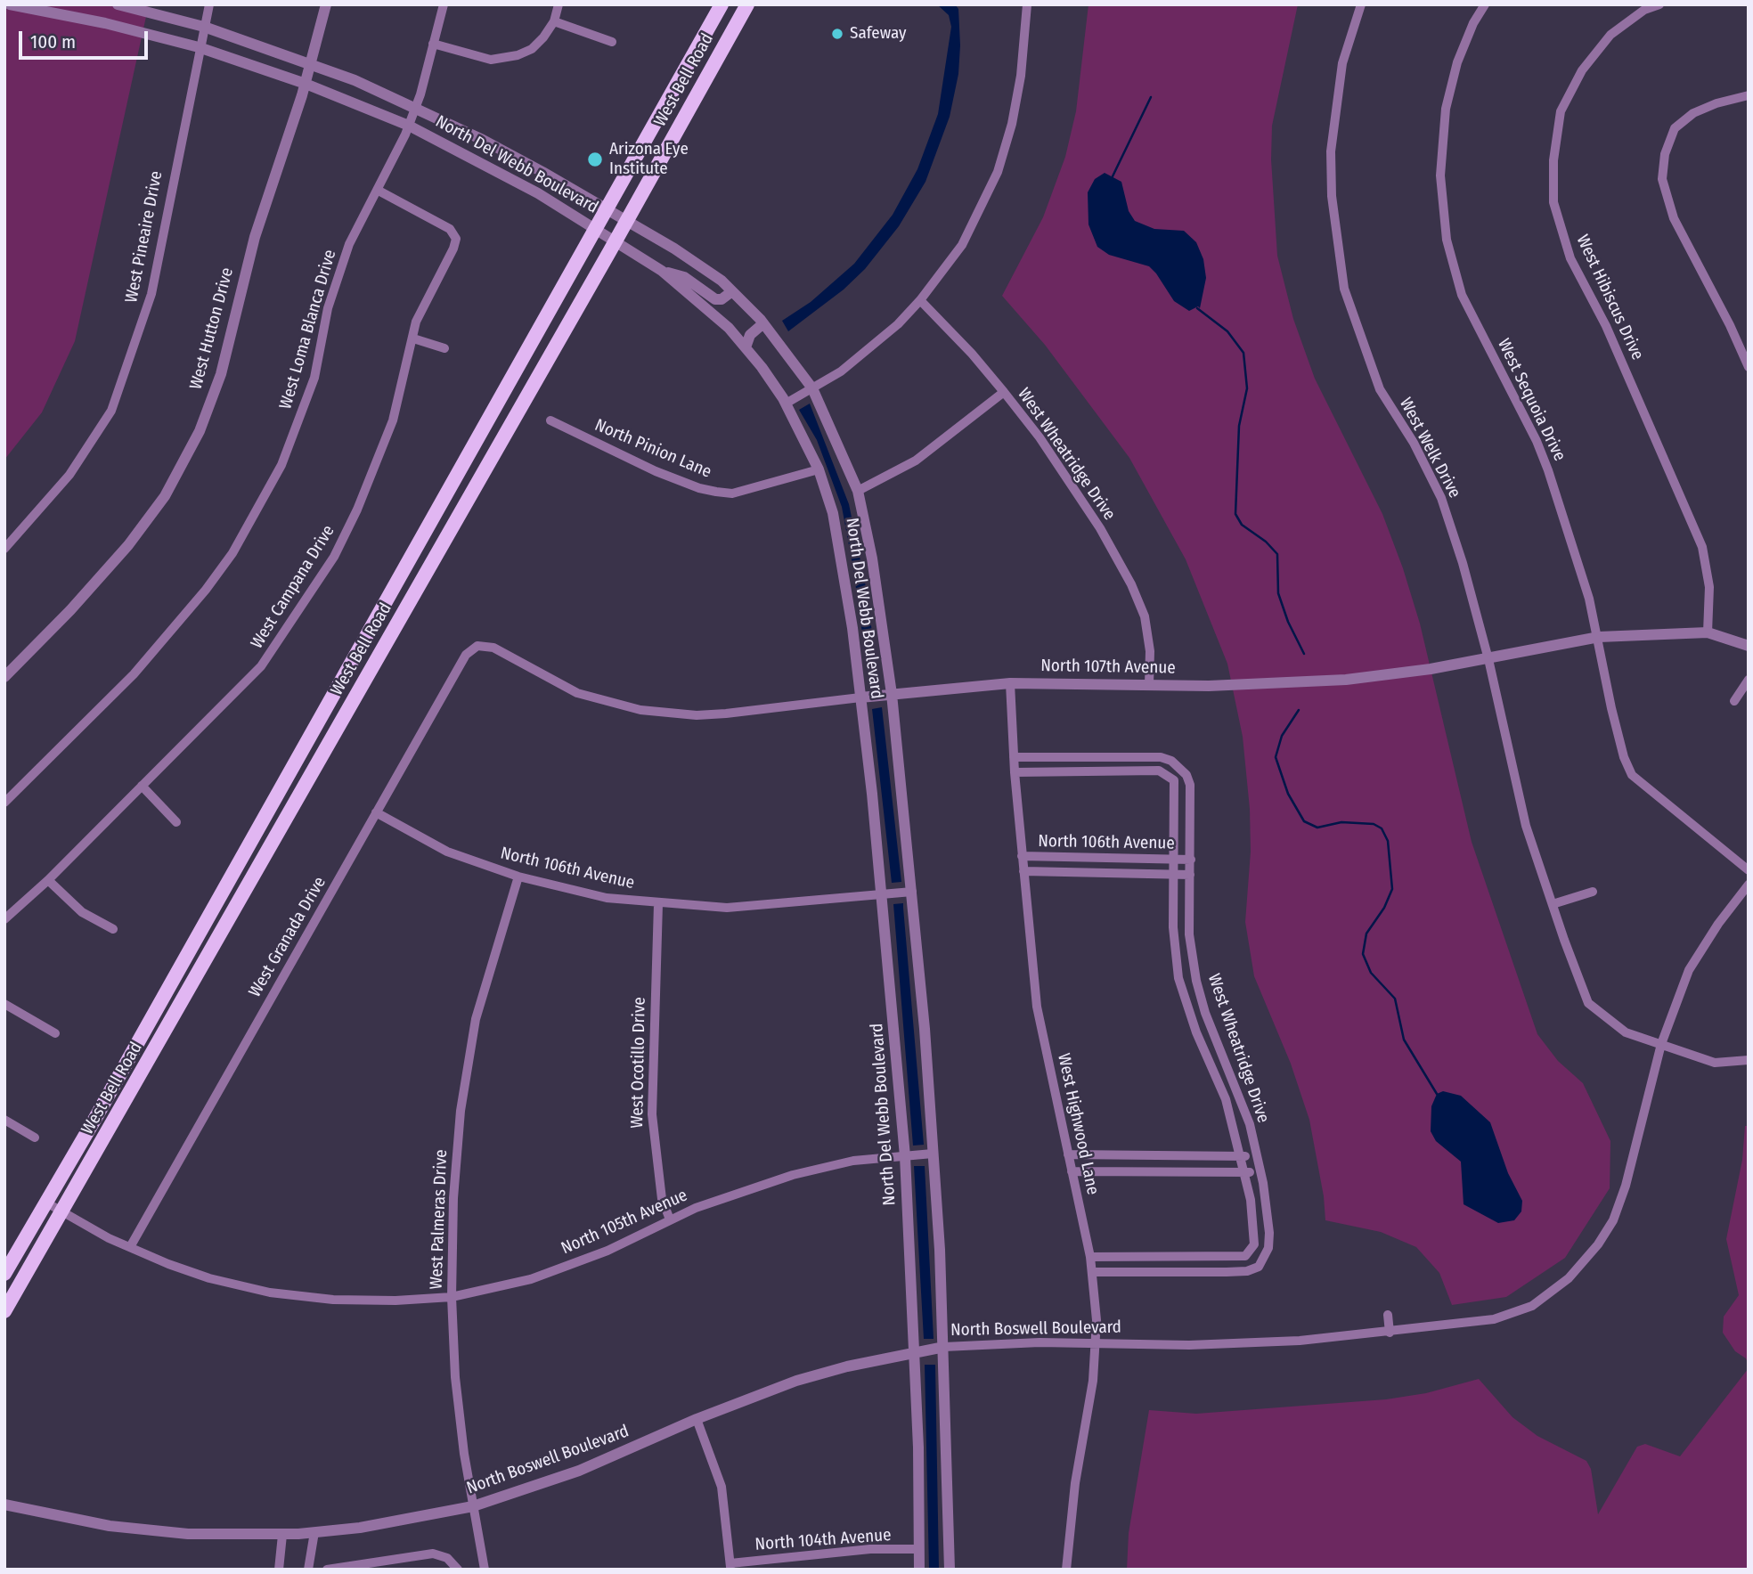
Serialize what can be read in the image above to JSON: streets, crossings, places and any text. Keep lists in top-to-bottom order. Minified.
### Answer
{"streets":{"main road":["West Bell Road"],"street":["North Del Webb Boulevard","West Pineaire Drive","West Hibiscus Drive","West Hutton Drive","West Loma Blanca Drive","West Sequoia Drive","West Welk Drive","North Pinion Lane","West Wheatridge Drive","West Campana Drive","North 107th Avenue","North 106th Avenue","West Granada Drive","West Ocotillo Drive","West Highwood Lane","West Palmeras Drive","North 105th Avenue","North Boswell Boulevard","North 104th Avenue"]},"crossings":[["West Bell Road","North Del Webb Boulevard"],["West Bell Road","North 105th Avenue"],["North Del Webb Boulevard","West Pineaire Drive"],["North Del Webb Boulevard","West Hutton Drive"],["North Del Webb Boulevard","West Loma Blanca Drive"],["North Del Webb Boulevard","North Pinion Lane"],["North Del Webb Boulevard","North 107th Avenue"],["North Del Webb Boulevard","North 106th Avenue"],["North Del Webb Boulevard","North 105th Avenue"],["North Del Webb Boulevard","North Boswell Boulevard"],["North Del Webb Boulevard","North 104th Avenue"],["West Hibiscus Drive","North 107th Avenue"],["West Loma Blanca Drive","West Campana Drive"],["West Sequoia Drive","North 107th Avenue"],["West Welk Drive","North 107th Avenue"],["West Welk Drive","North Boswell Boulevard"],["West Wheatridge Drive","North 107th Avenue"],["West Wheatridge Drive","North 106th Avenue"],["West Wheatridge Drive","West Highwood Lane"],["North 107th Avenue","West Granada Drive"],["North 107th Avenue","West Highwood Lane"],["North 106th Avenue","West Granada Drive"],["North 106th Avenue","West Ocotillo Drive"],["North 106th Avenue","West Highwood Lane"],["North 106th Avenue","West Palmeras Drive"],["West Granada Drive","North 105th Avenue"],["West Ocotillo Drive","North 105th Avenue"],["West Highwood Lane","North Boswell Boulevard"],["West Palmeras Drive","North 105th Avenue"],["West Palmeras Drive","North Boswell Boulevard"]],"places":["Safeway","Arizona Eye Institute"],"scale_bar":"100 m"}
